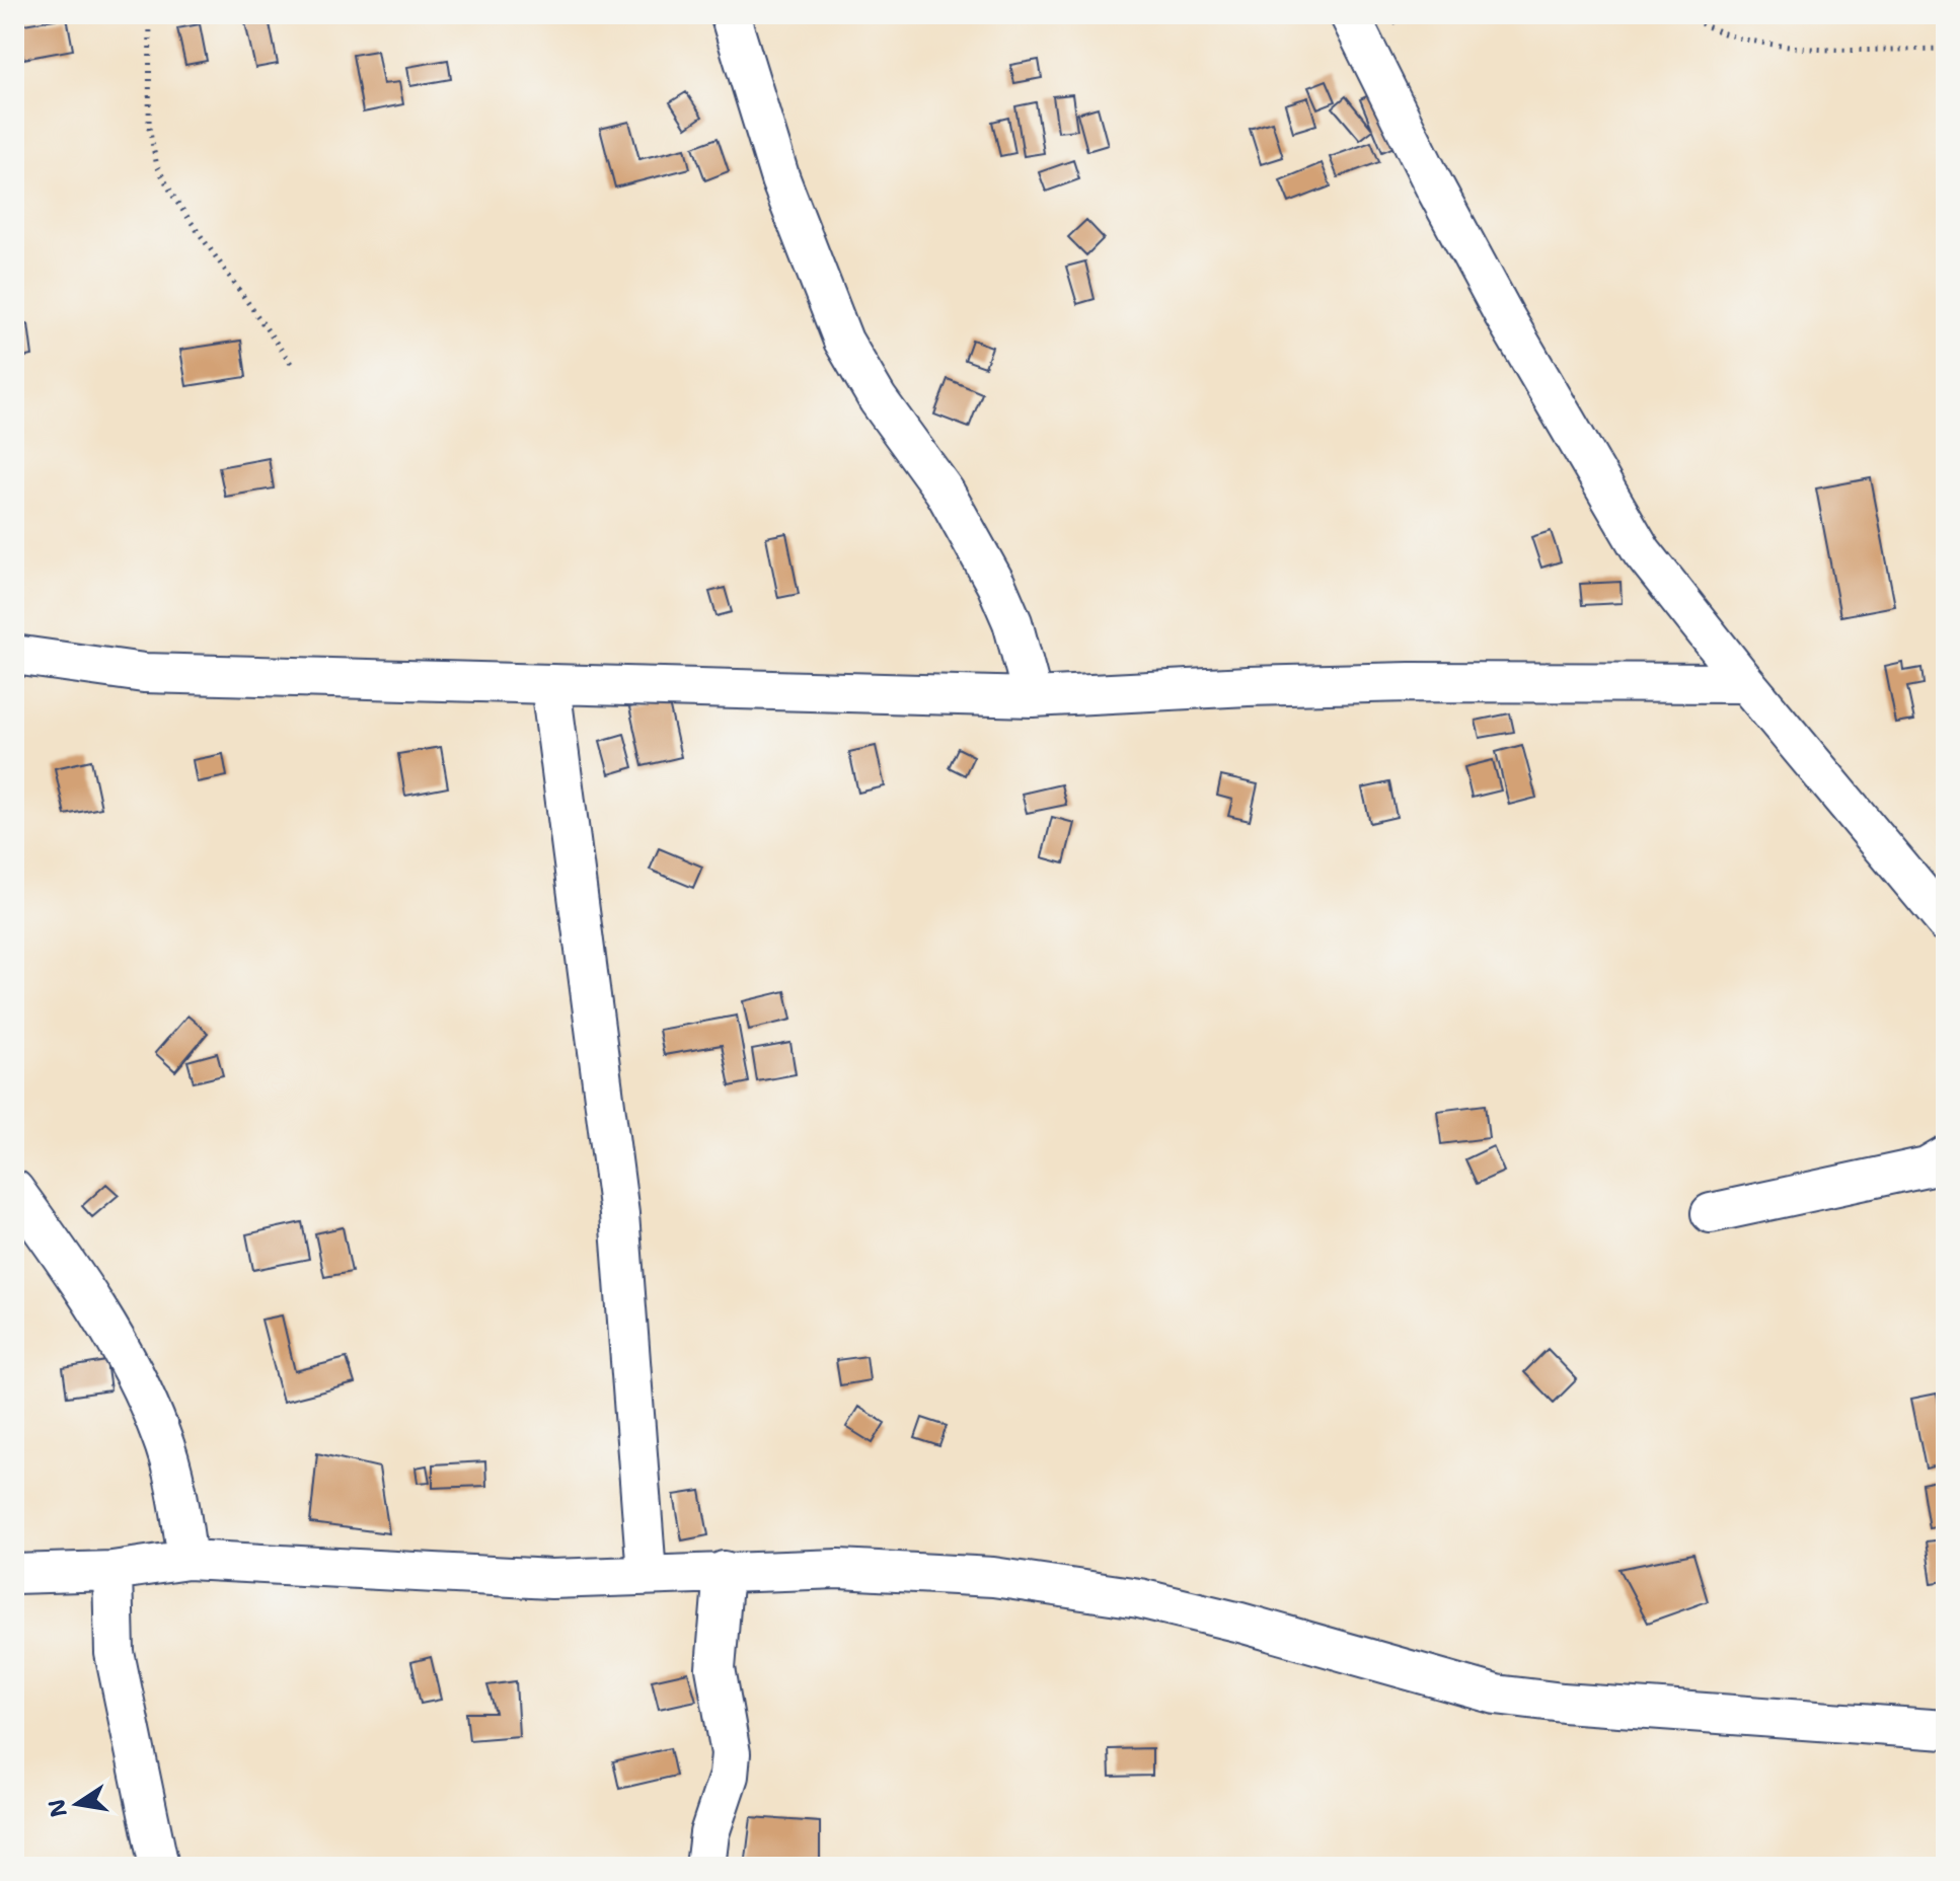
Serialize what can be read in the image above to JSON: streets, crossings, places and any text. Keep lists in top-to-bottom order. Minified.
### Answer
{"north":"left"}
